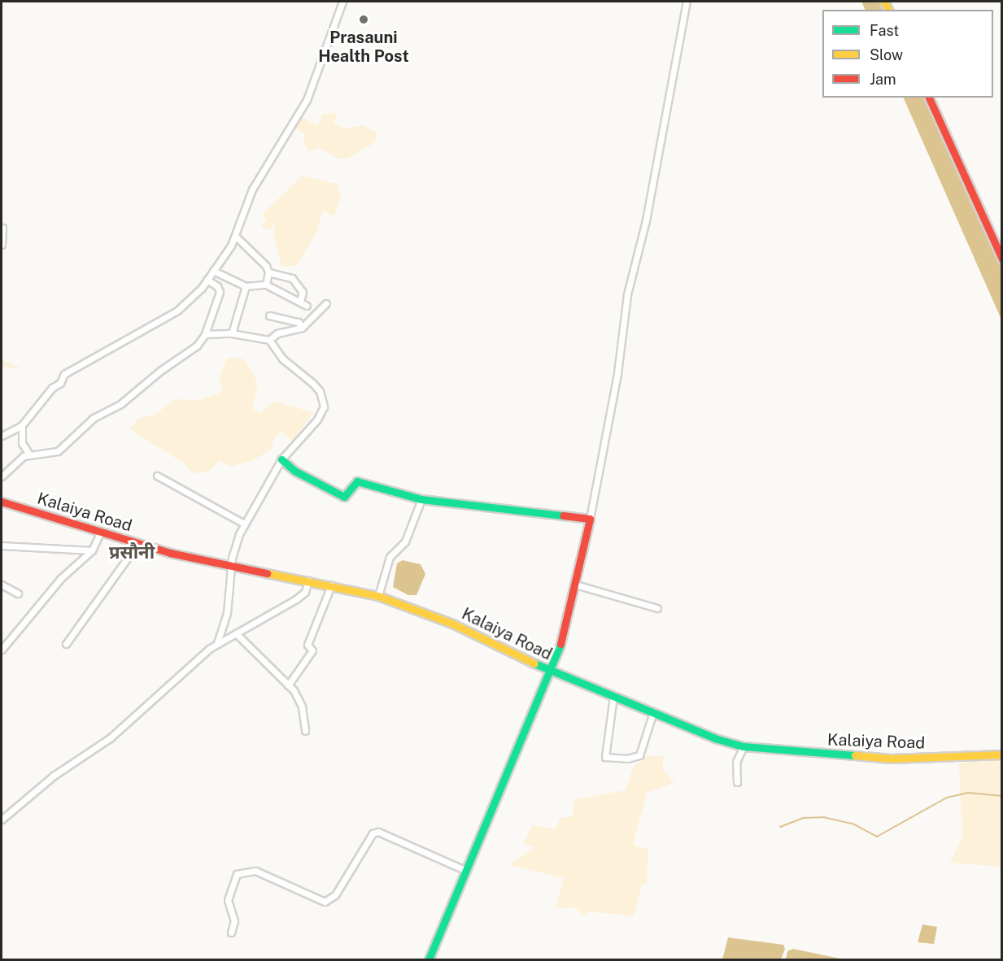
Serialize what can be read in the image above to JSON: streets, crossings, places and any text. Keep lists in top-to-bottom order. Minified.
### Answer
{"streets":{"main road":["Kalaiya Road"]},"districts":["प्रसौनी"],"places":["Prasauni Health Post"],"legend":["Fast","Slow","Jam"]}
